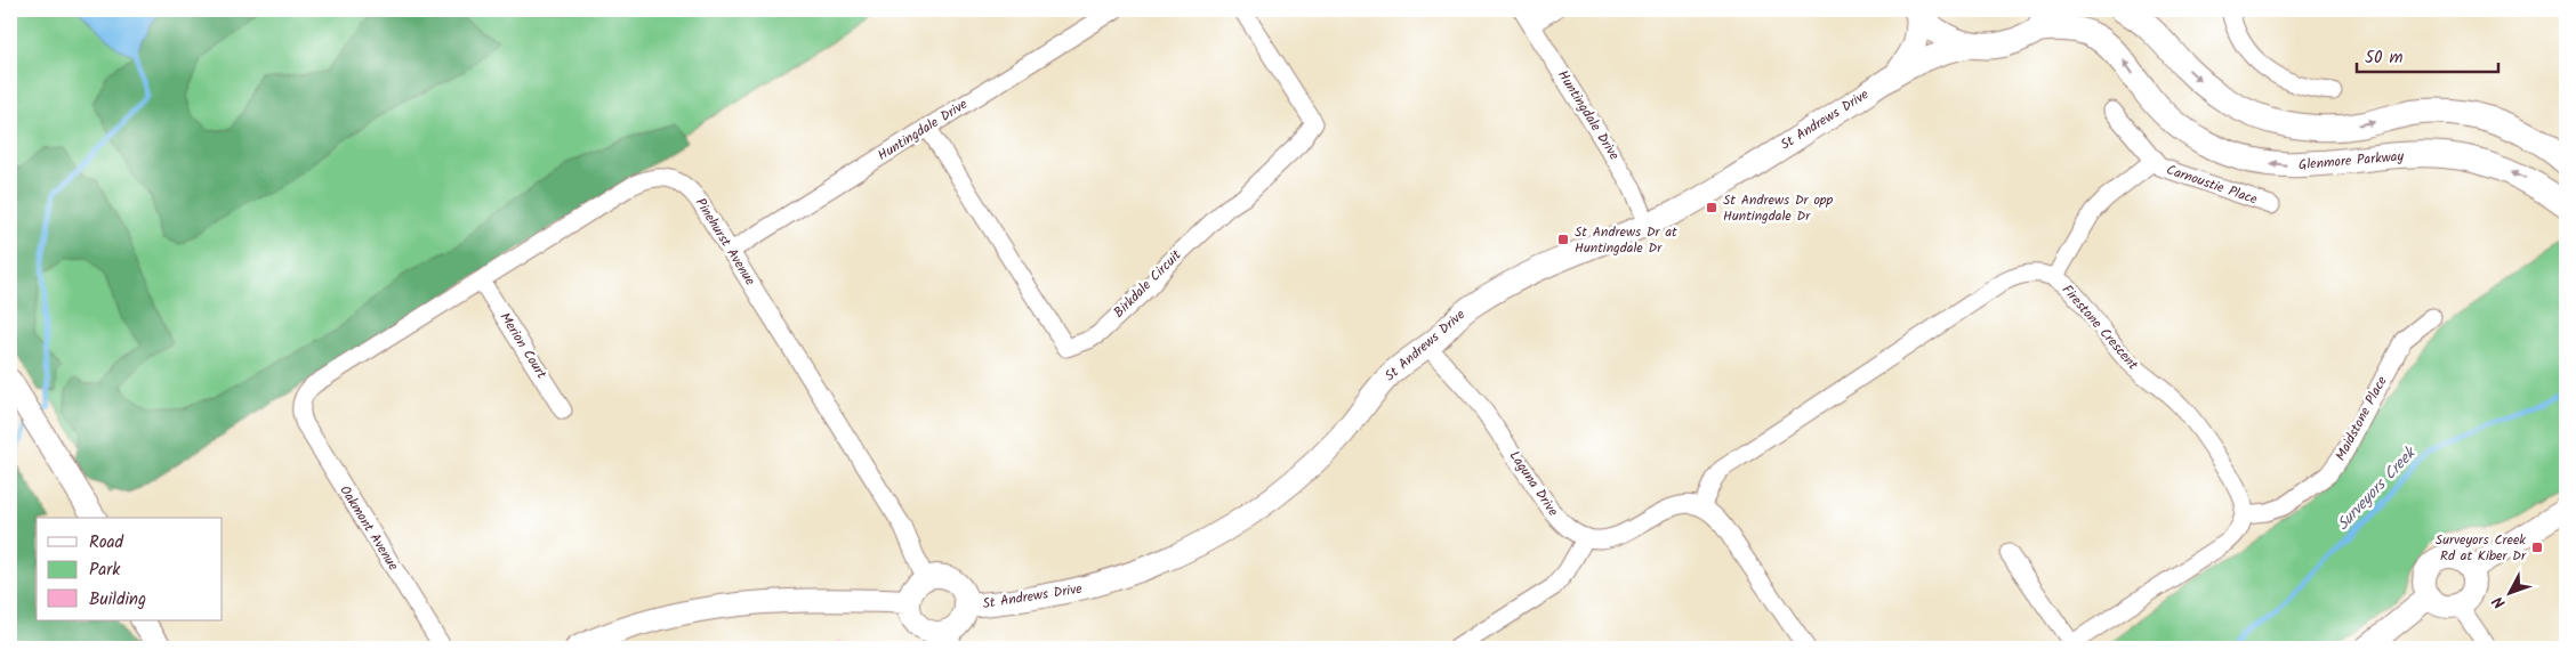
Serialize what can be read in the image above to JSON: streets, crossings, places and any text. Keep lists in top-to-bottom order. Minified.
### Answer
{"streets":{"main road":["Glenmore Parkway"],"street":["Huntingdale Drive","St Andrews Drive","Carnoustie Place","Pinehurst Avenue","Birkdale Circuit","Firestone Crescent","Merion Court","Maidstone Place","Laguna Drive","Oakmont Avenue"]},"crossings":[["Huntingdale Drive","St Andrews Drive"],["Huntingdale Drive","Pinehurst Avenue"],["Huntingdale Drive","Birkdale Circuit"],["St Andrews Drive","Pinehurst Avenue"],["St Andrews Drive","Laguna Drive"],["Carnoustie Place","Firestone Crescent"],["Pinehurst Avenue","Merion Court"],["Pinehurst Avenue","Oakmont Avenue"],["Firestone Crescent","Maidstone Place"]],"water":["Surveyors Creek"],"places":{"transit":["St Andrews Dr opp Huntingdale Dr","St Andrews Dr at Huntingdale Dr","Surveyors Creek Rd at Kiber Dr"]},"legend":["Road","Park","Building"],"scale_bar":"50 m","north":"bottom left"}
